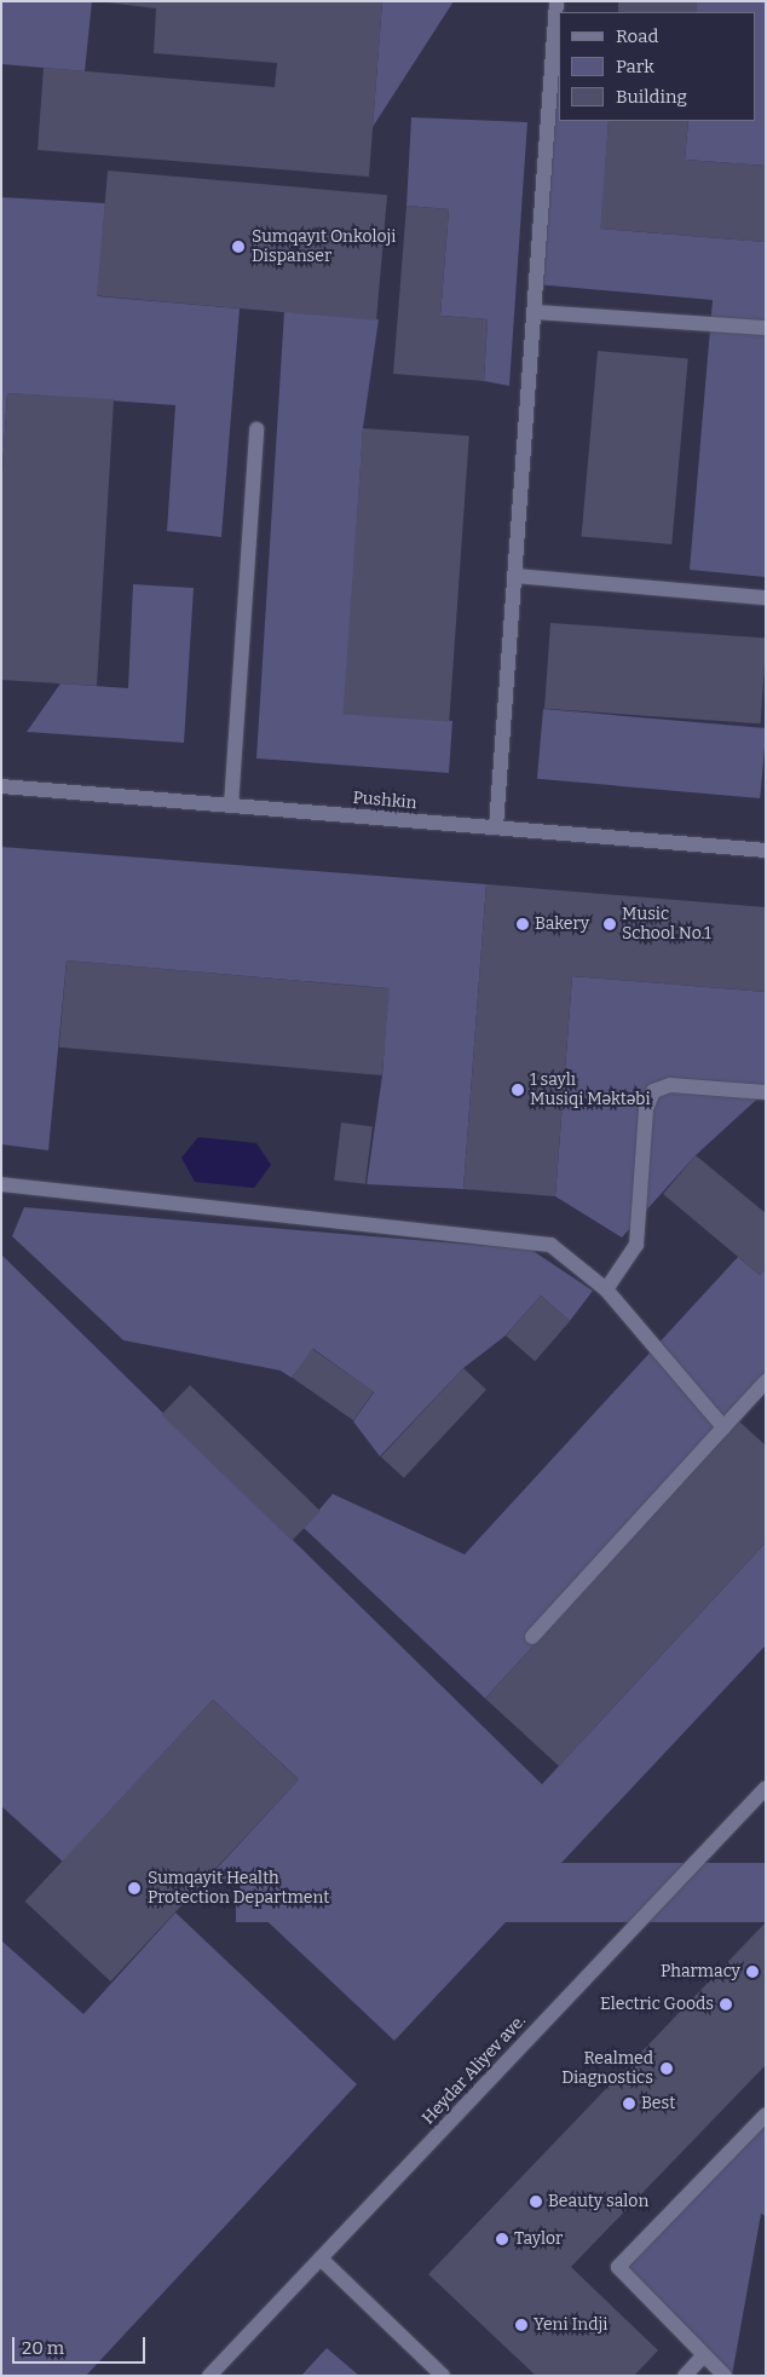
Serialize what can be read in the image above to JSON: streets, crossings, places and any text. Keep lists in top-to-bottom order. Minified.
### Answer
{"streets":{"main road":["Pushkin","Heydar Aliyev ave."]},"places":["Sumqayıt Onkoloji Dispanser","Bakery","Music School No.1","1 saylı Musiqi Məktəbi","Sumqayit Health Protection Department","Pharmacy","Electric Goods","Realmed Diagnostics","Best","Beauty salon","Taylor","Yeni Indji"],"legend":["Road","Park","Building"],"scale_bar":"20 m"}
